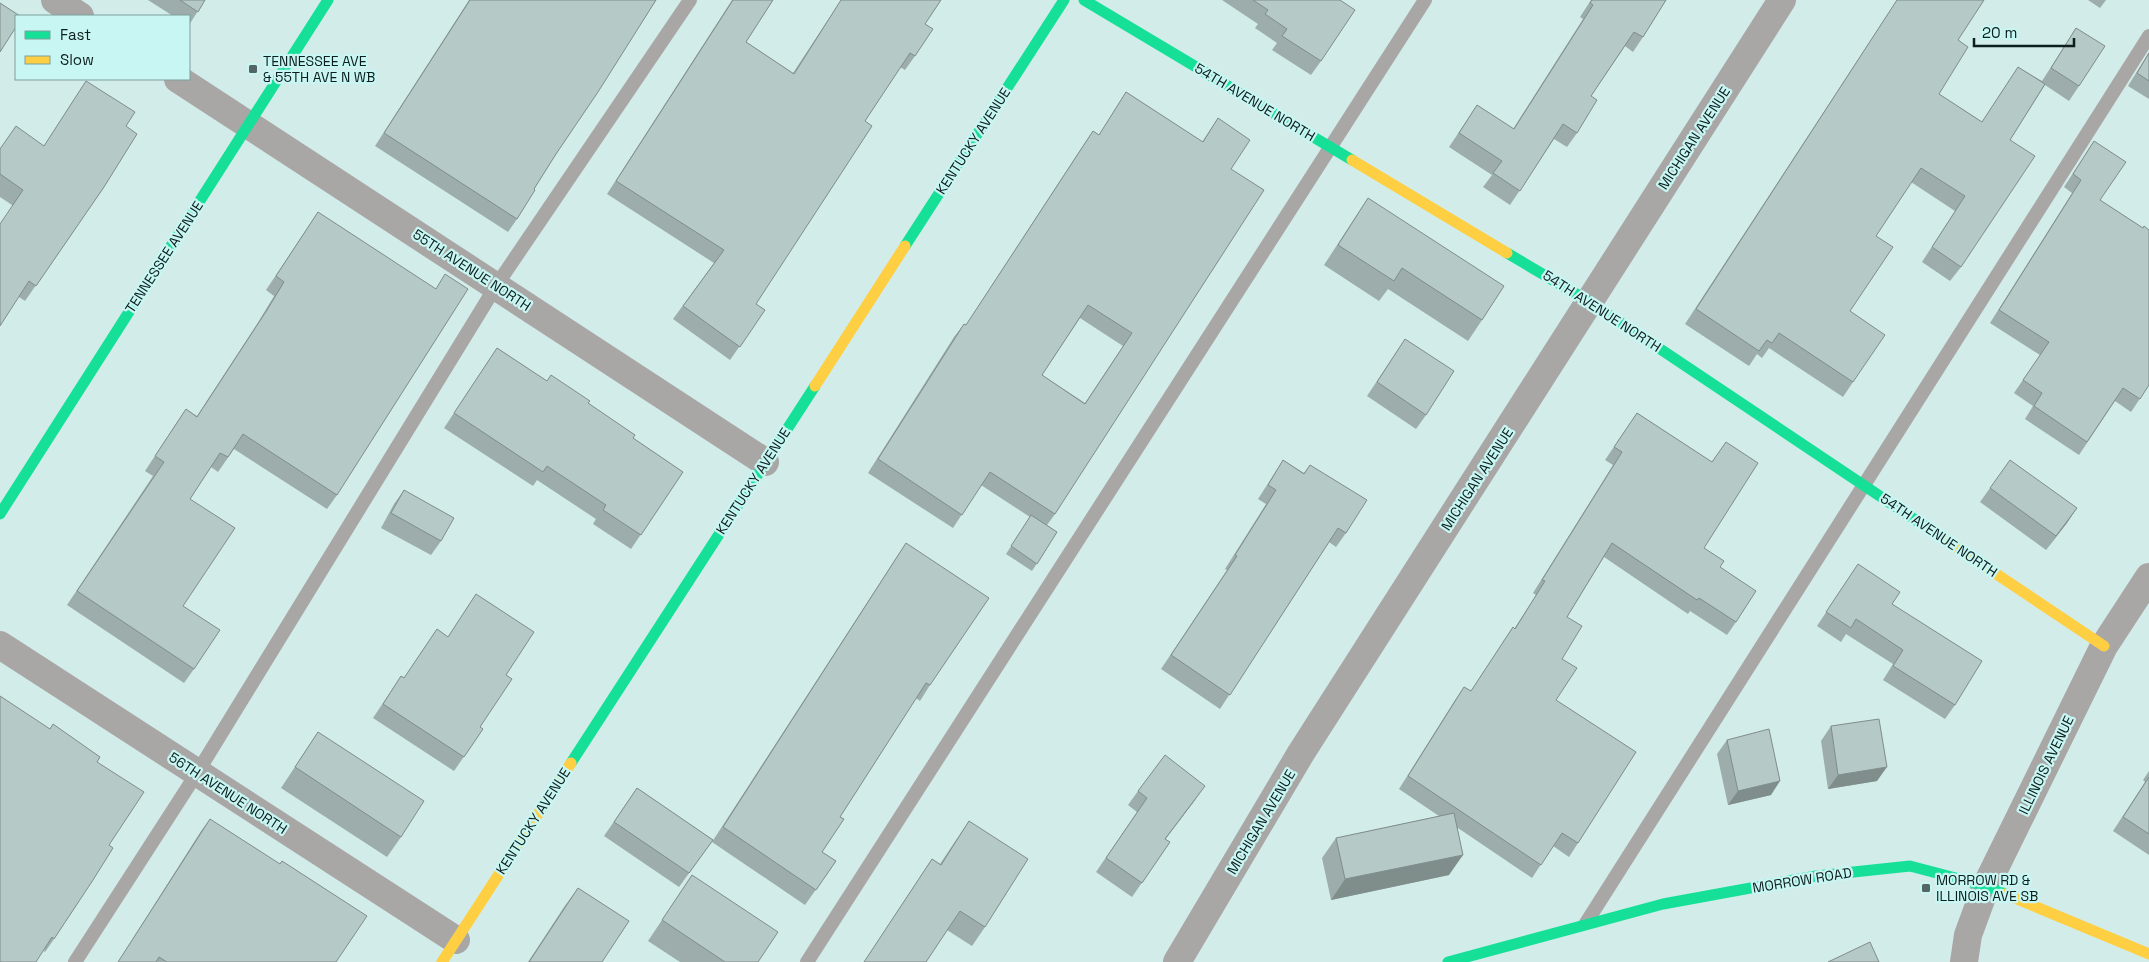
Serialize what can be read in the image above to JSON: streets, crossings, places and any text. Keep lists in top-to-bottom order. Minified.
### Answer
{"streets":{"street":["54TH AVENUE NORTH","MICHIGAN AVENUE","KENTUCKY AVENUE","TENNESSEE AVENUE","55TH AVENUE NORTH","ILLINOIS AVENUE","56TH AVENUE NORTH","MORROW ROAD"]},"crossings":[["54TH AVENUE NORTH","MICHIGAN AVENUE"],["54TH AVENUE NORTH","ILLINOIS AVENUE"],["KENTUCKY AVENUE","55TH AVENUE NORTH"],["KENTUCKY AVENUE","56TH AVENUE NORTH"],["TENNESSEE AVENUE","55TH AVENUE NORTH"],["ILLINOIS AVENUE","MORROW ROAD"]],"places":{"transit":["TENNESSEE AVE & 55TH AVE N WB","MORROW RD & ILLINOIS AVE SB"]},"legend":["Fast","Slow"],"scale_bar":"20 m"}
